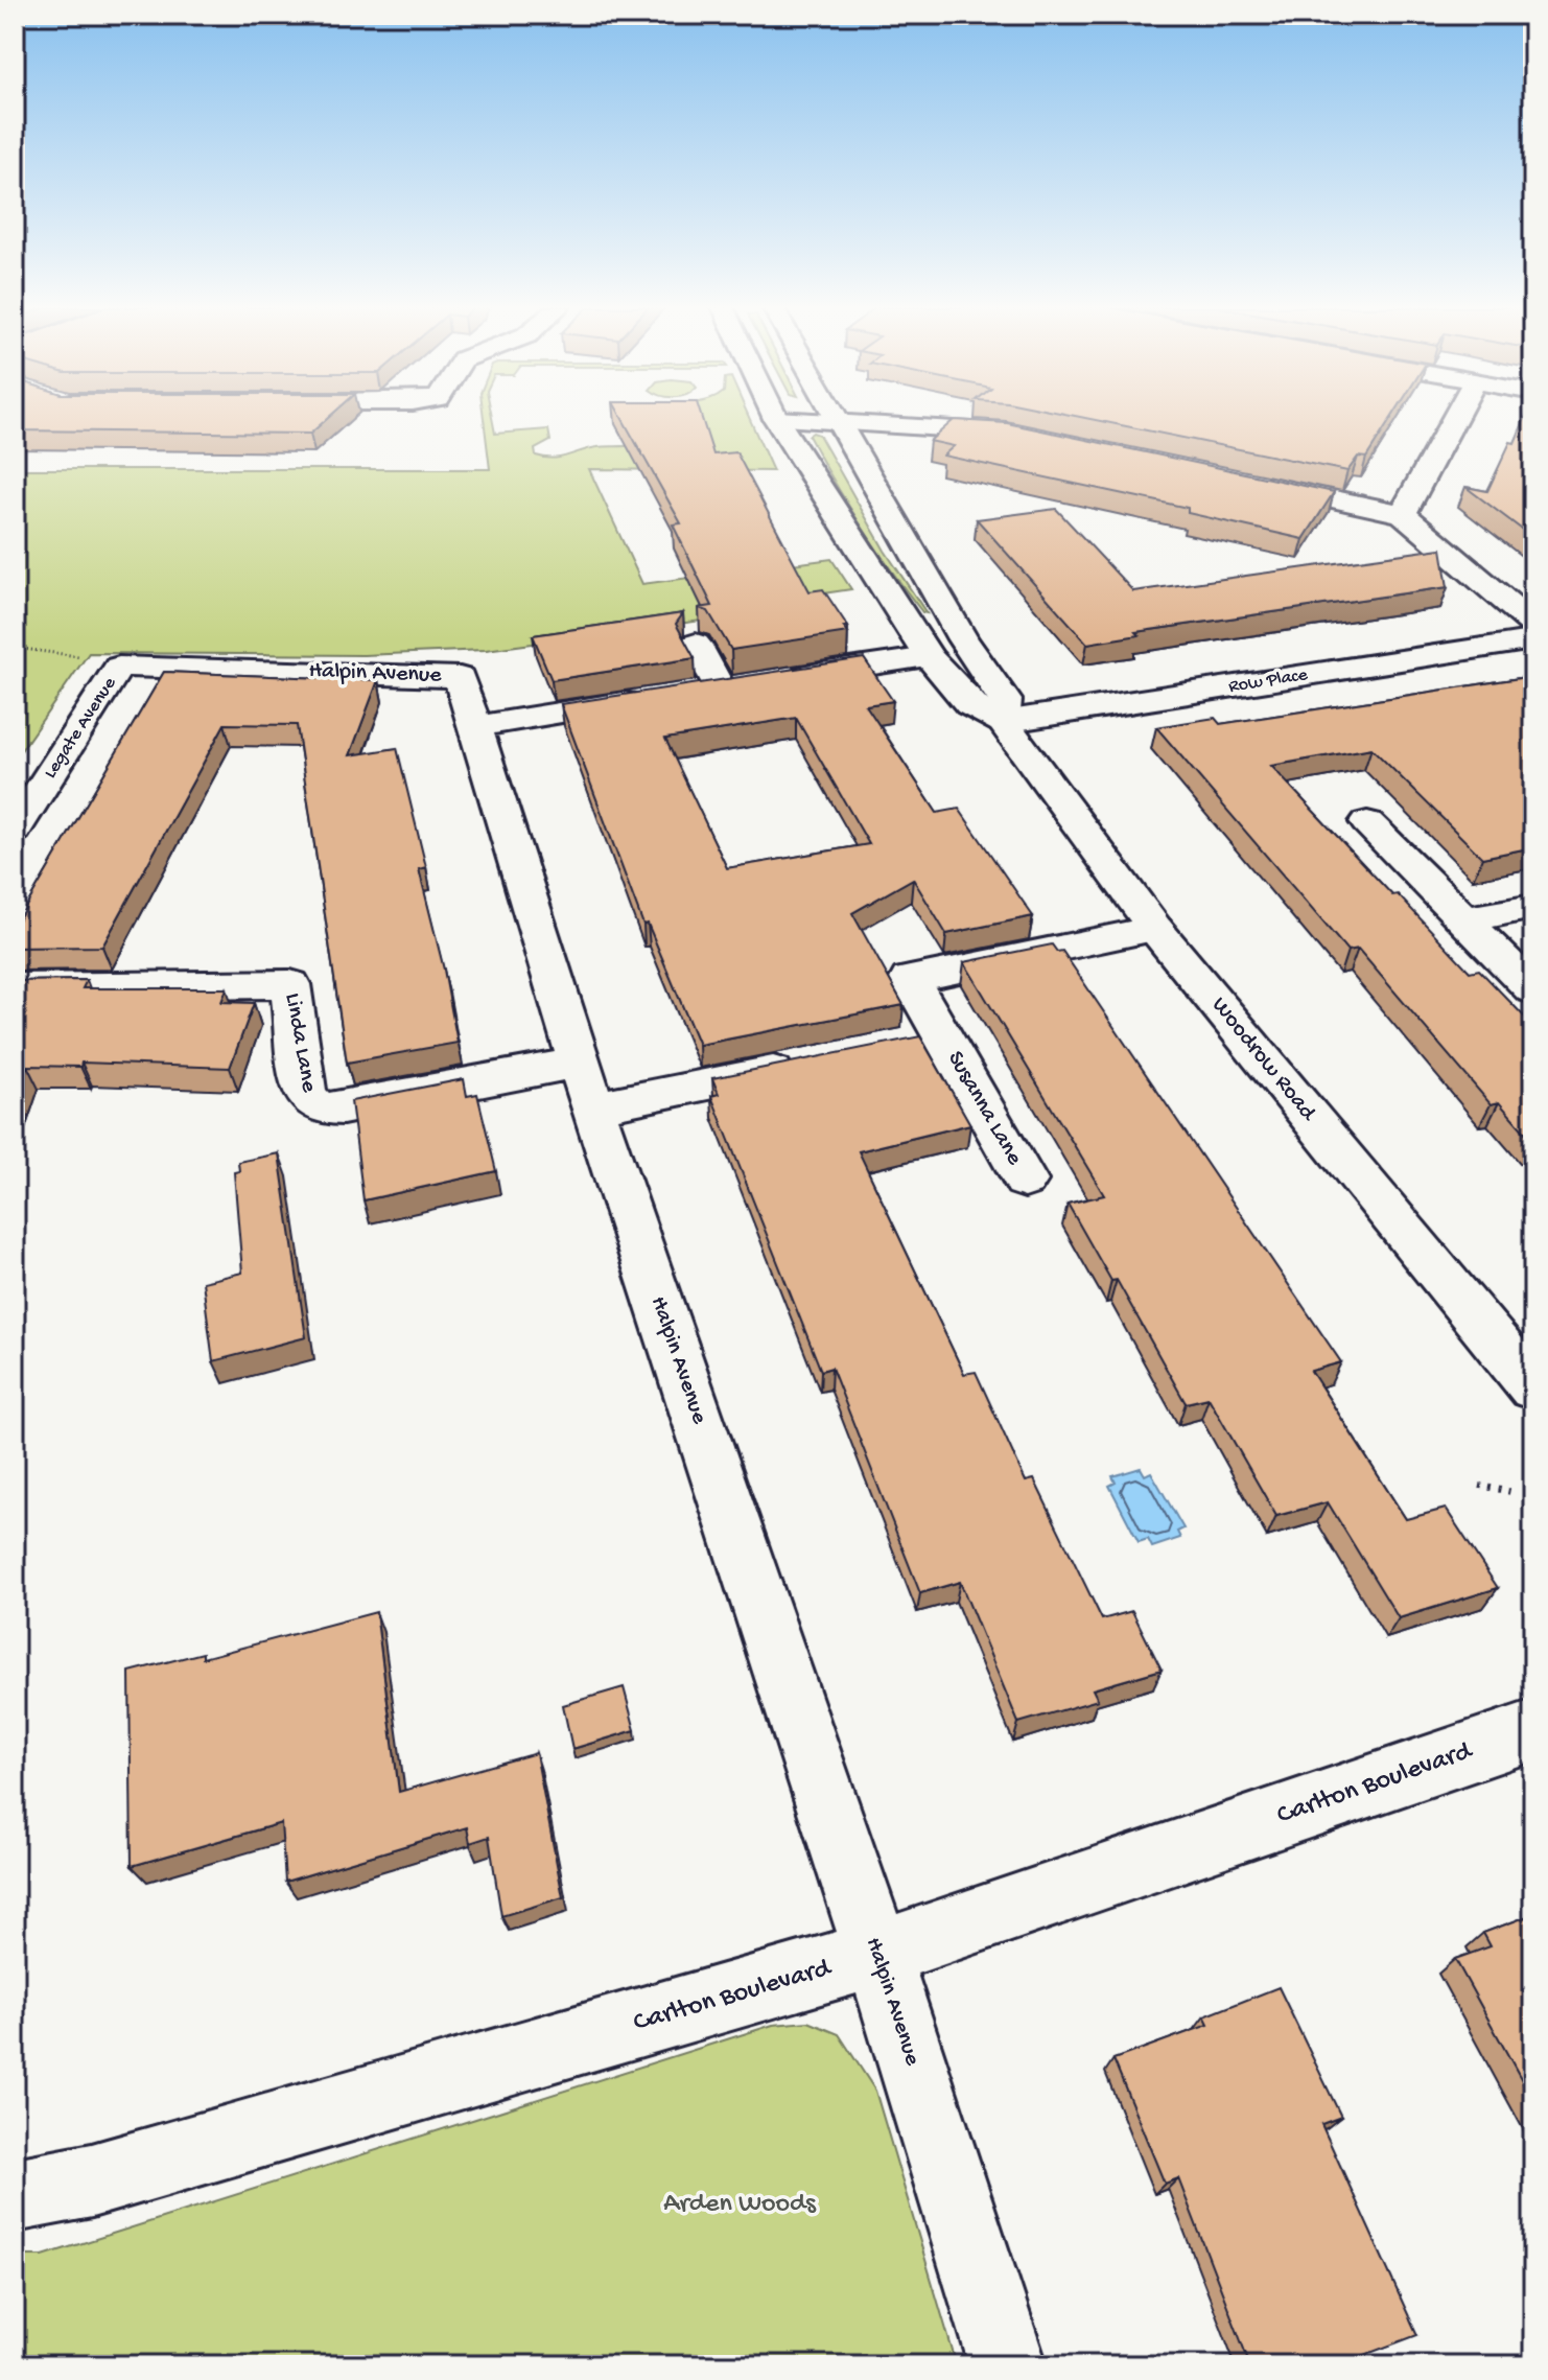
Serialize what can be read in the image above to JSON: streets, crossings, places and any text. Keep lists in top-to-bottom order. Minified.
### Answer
{"streets":{"street":["Halpin Avenue","Row Place","Legate Avenue","Linda Lane","Woodrow Road","Susanna Lane","Carlton Boulevard"]},"crossings":[["Halpin Avenue","Legate Avenue"],["Halpin Avenue","Linda Lane"],["Halpin Avenue","Carlton Boulevard"],["Row Place","Woodrow Road"],["Woodrow Road","Susanna Lane"]],"parks":["Arden Woods"]}
